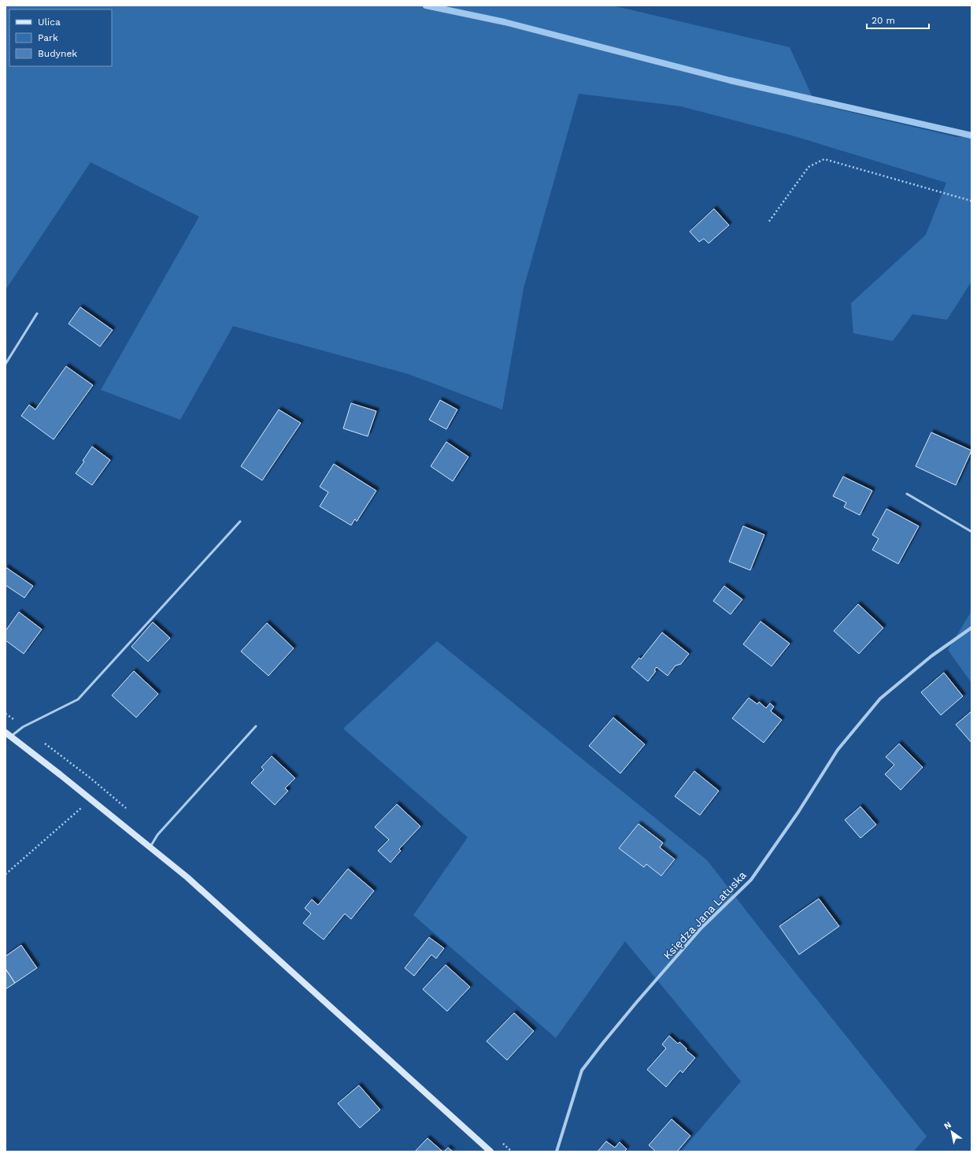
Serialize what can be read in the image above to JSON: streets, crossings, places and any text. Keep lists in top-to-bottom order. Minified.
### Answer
{"streets":{"street":["Księdza Jana Latuska"]},"legend":["Ulica","Park","Budynek"],"scale_bar":"20 m","north":"top left"}
